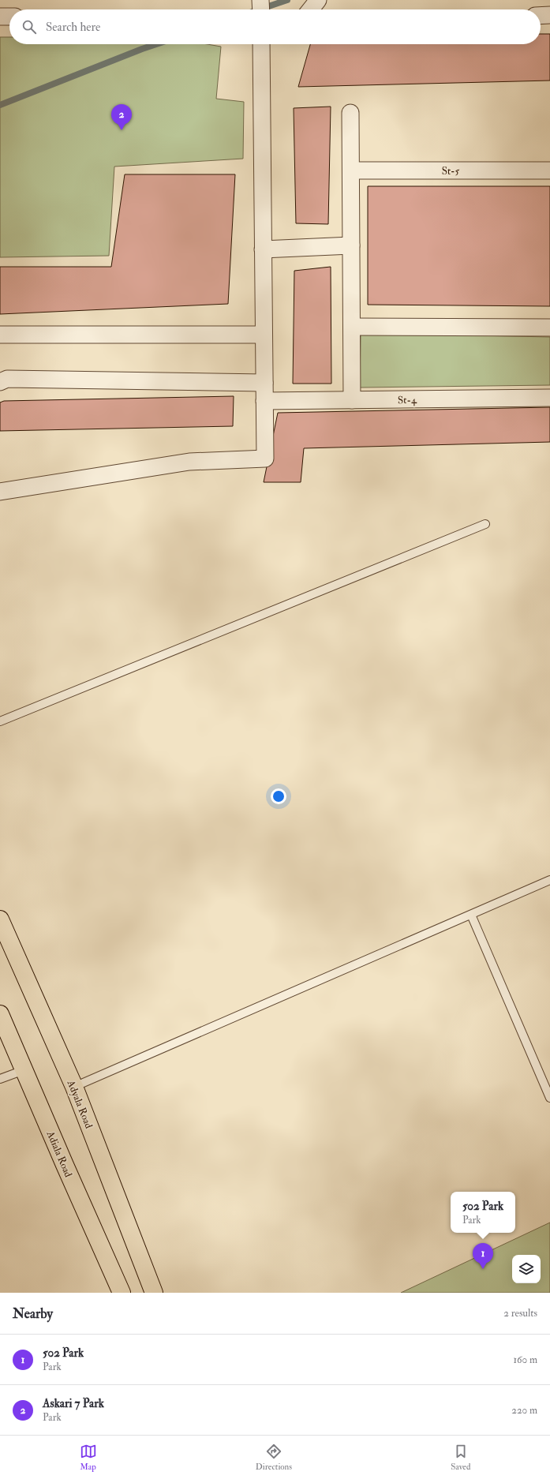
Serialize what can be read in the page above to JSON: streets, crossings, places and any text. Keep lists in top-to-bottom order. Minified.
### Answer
{"streets":{"main road":["Adyala Road","Adiala Road"],"street":["St-5","St-4"]},"page":{"search":"Search here","pins":["2","1"],"popup":["502 Park","Park"],"heading":["Nearby","2 results"],"list":[{"mark":"1","name":"502 Park","note":"Park","value":"160 m"},{"mark":"2","name":"Askari 7 Park","note":"Park","value":"220 m"}],"nav":["Map","Directions","Saved"]}}
